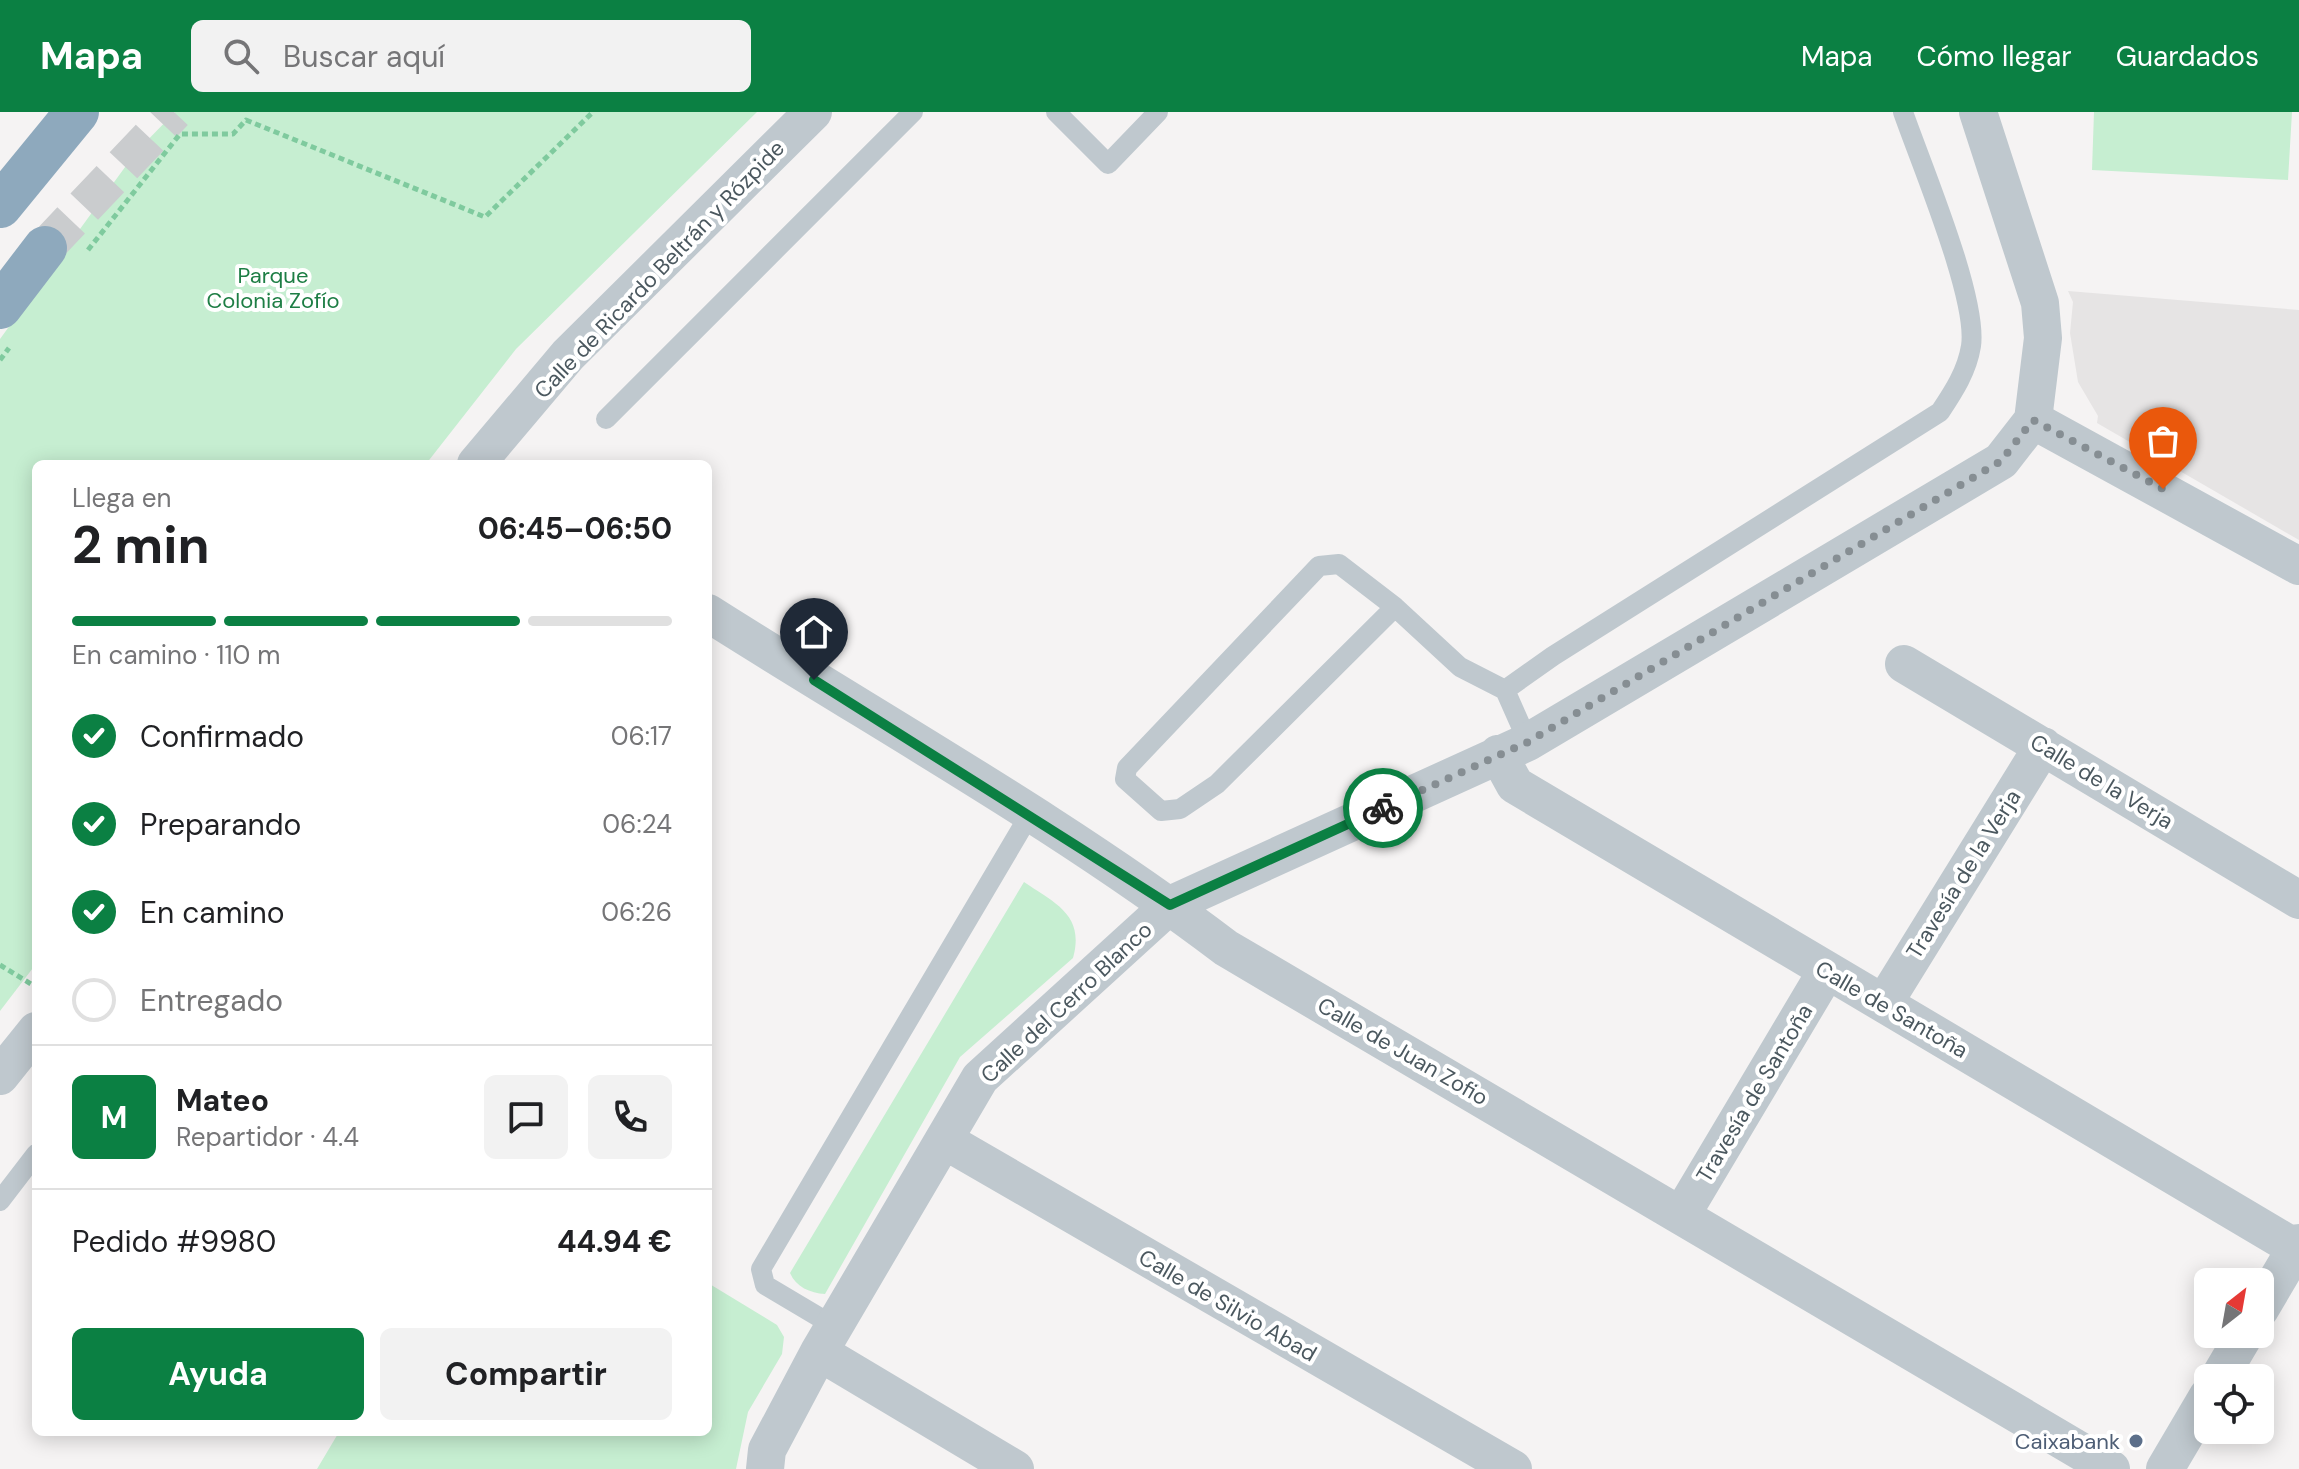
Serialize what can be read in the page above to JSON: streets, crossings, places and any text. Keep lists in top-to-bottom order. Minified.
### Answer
{"streets":{"street":["Calle de Ricardo Beltrán y Rózpide","Calle de la Verja","Travesía de la Verja","Calle del Cerro Blanco","Calle de Santoña","Calle de Juan Zofio","Travesía de Santoña","Calle de Silvio Abad"]},"crossings":[["Calle de la Verja","Travesía de la Verja"],["Travesía de la Verja","Calle de Santoña"],["Calle del Cerro Blanco","Calle de Santoña"],["Calle del Cerro Blanco","Calle de Juan Zofio"],["Calle del Cerro Blanco","Calle de Silvio Abad"],["Calle de Santoña","Travesía de Santoña"],["Calle de Juan Zofio","Travesía de Santoña"]],"parks":["Parque Colonia Zofío"],"places":["Caixabank"],"north":"top right","page":{"header":"Mapa","search":"Buscar aquí","nav":["Mapa","Cómo llegar","Guardados"],"heading":["2 min","Llega en","06:45–06:50"],"panel":["Mateo","Repartidor · 4.4","Pedido #9980","44.94 €"],"bar":"En camino · 110 m","list":[["Confirmado","06:17"],["Preparando","06:24"],["En camino","06:26"],"Entregado"],"round":"M","buttons":["Ayuda","Compartir"]}}
